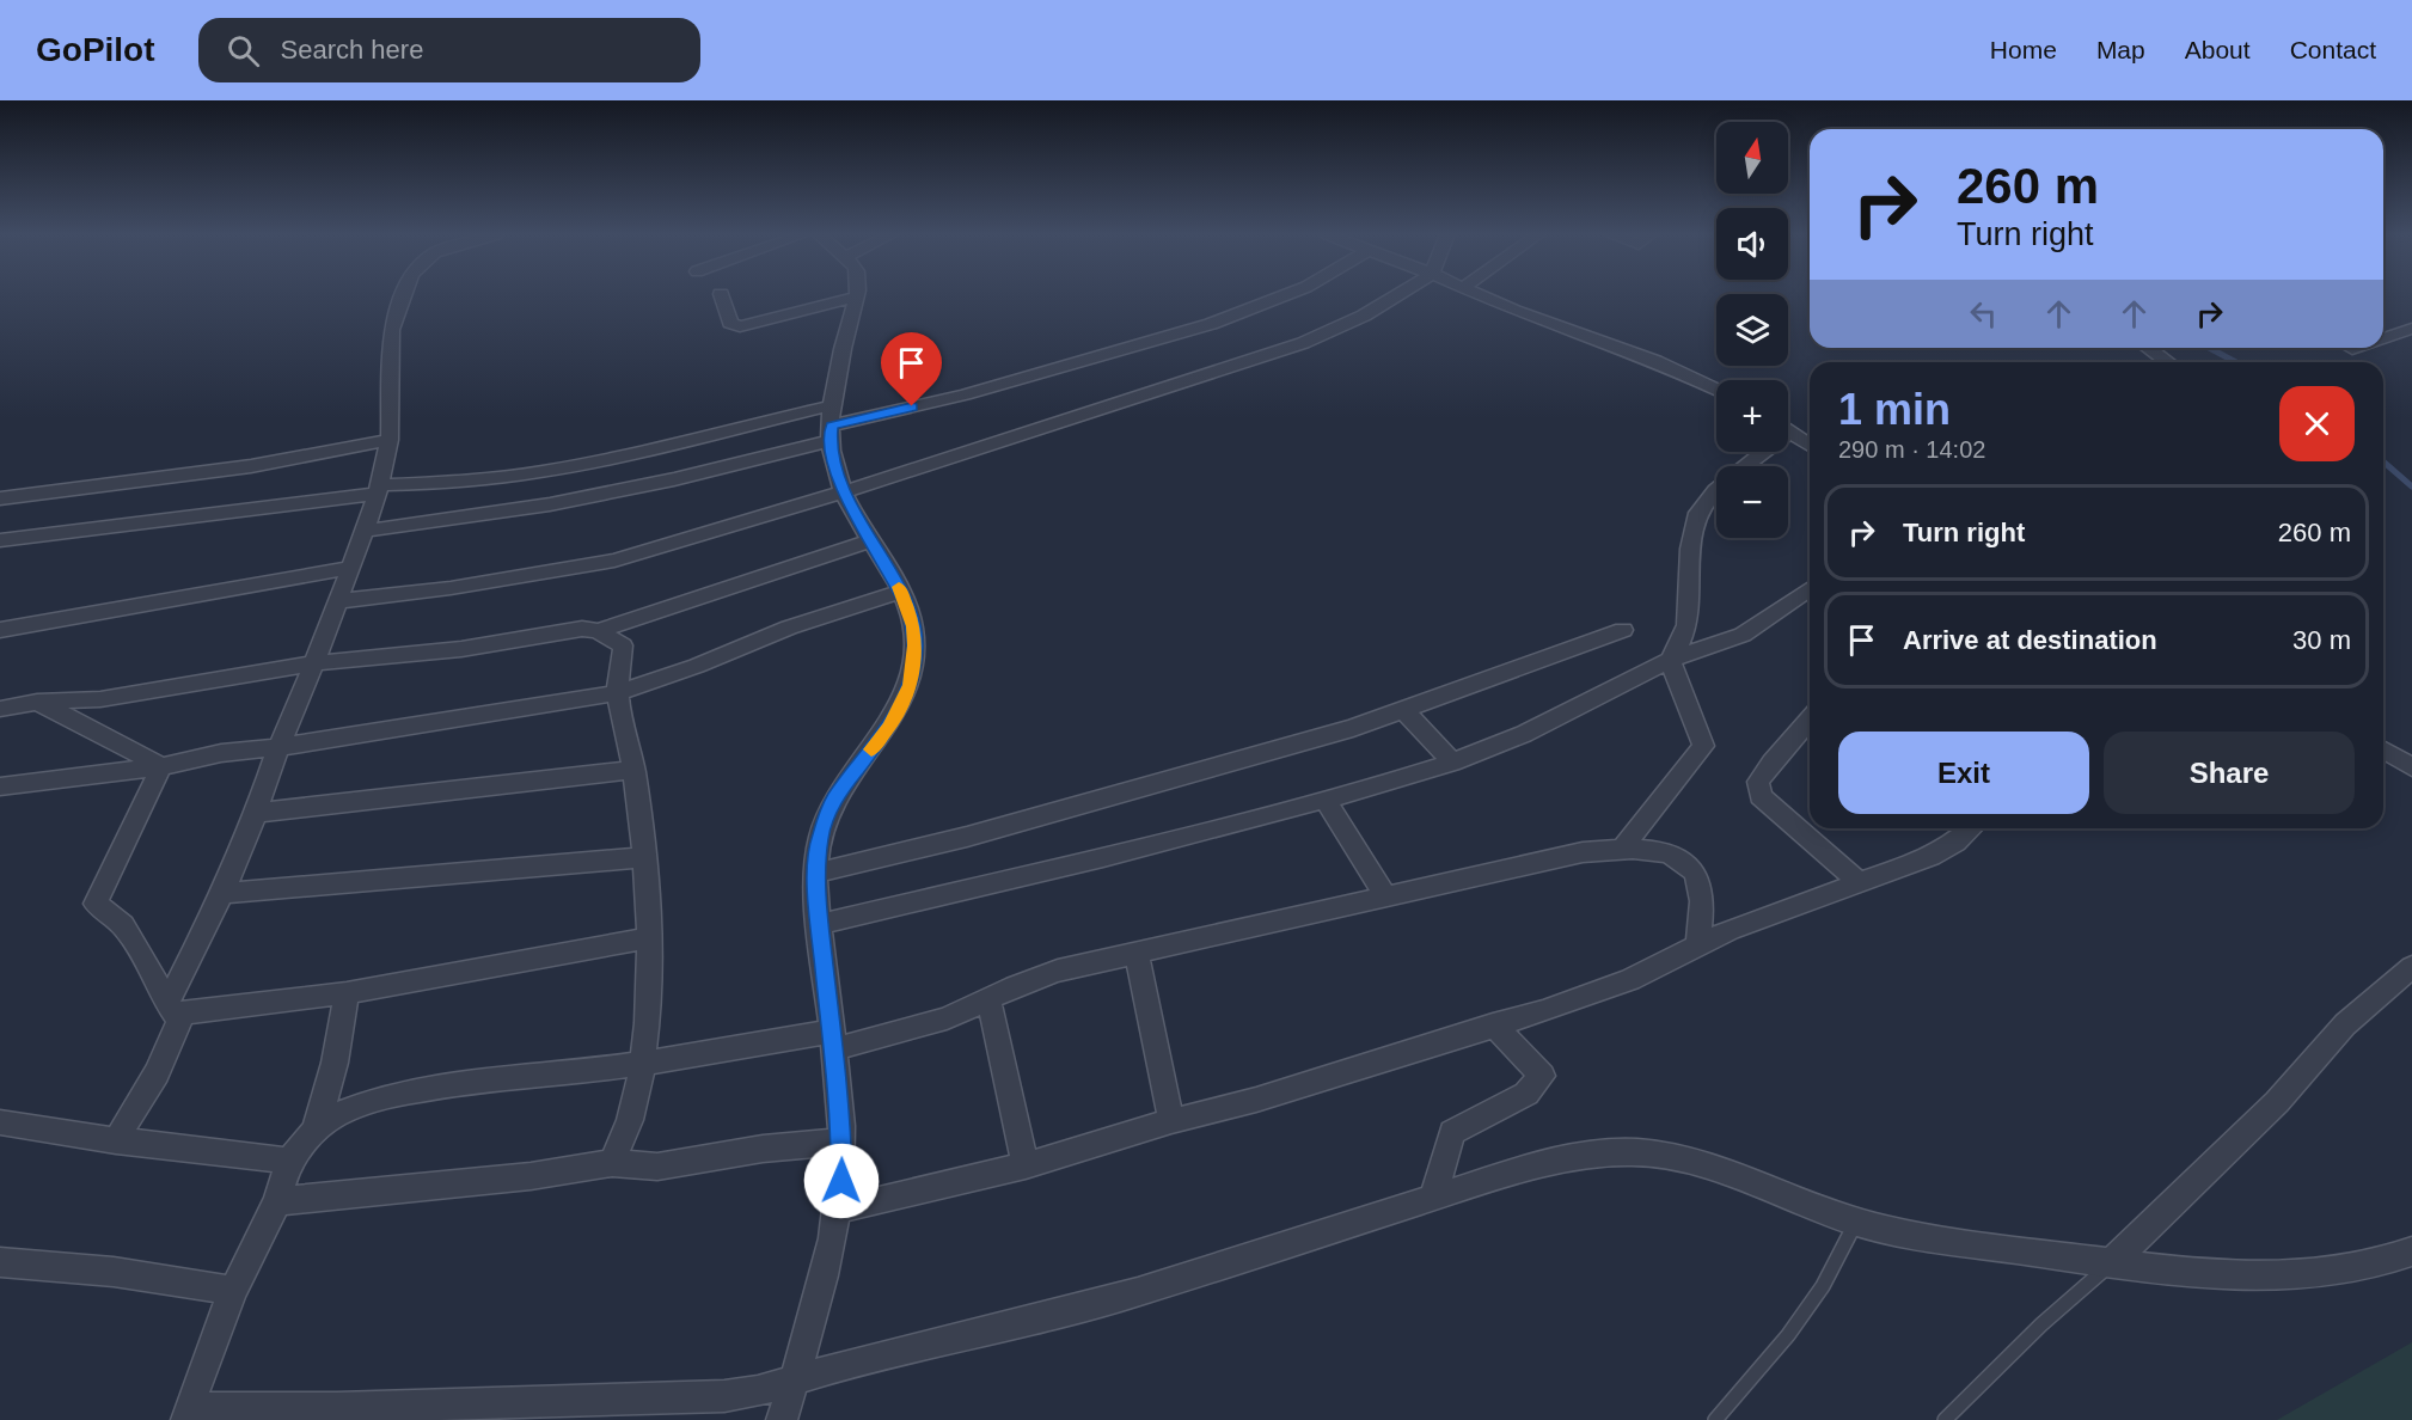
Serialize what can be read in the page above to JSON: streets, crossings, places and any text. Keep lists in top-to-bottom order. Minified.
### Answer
{"north":"top","page":{"header":"GoPilot","search":"Search here","nav":["Home","Map","About","Contact"],"map_buttons":["+","−"],"turn":["260 m","Turn right"],"heading":["1 min","290 m · 14:02"],"list":[{"name":"Turn right","value":"260 m"},{"name":"Arrive at destination","value":"30 m"}],"buttons":["Exit","Share"]}}
